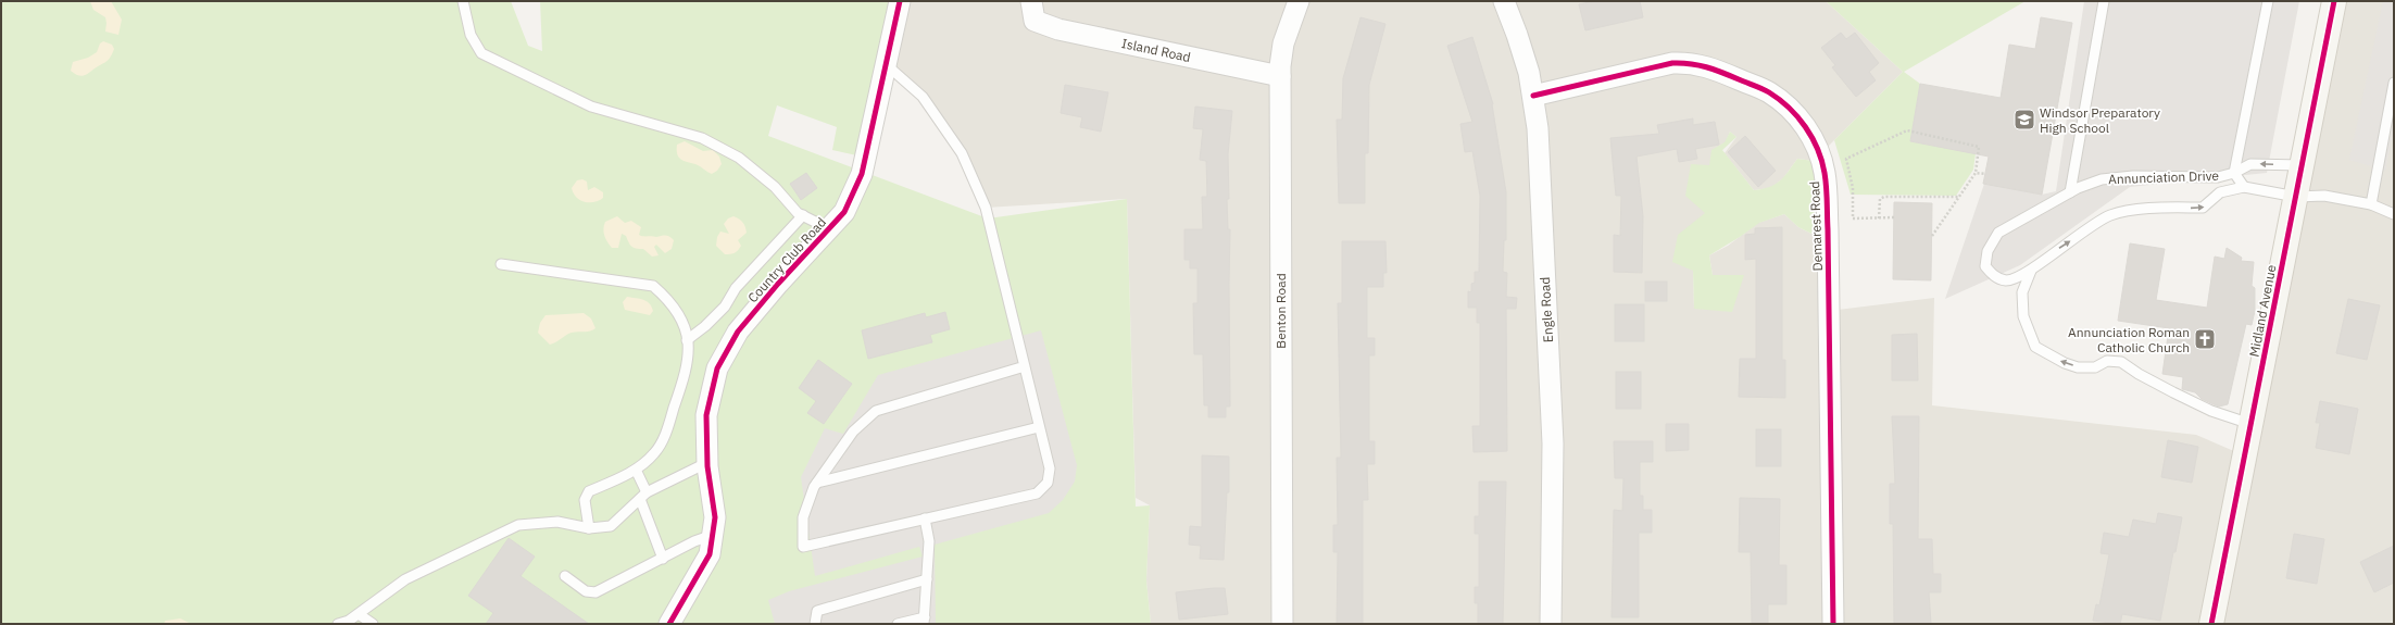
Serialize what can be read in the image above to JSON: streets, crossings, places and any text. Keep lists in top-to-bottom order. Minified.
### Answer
{"streets":{"street":["Island Road","Demarest Road","Country Club Road","Engle Road","Benton Road","Midland Avenue"],"lane":["Annunciation Drive"]},"crossings":[["Island Road","Benton Road"],["Annunciation Drive","Midland Avenue"],["Demarest Road","Engle Road"]],"places":{"school or university":["Windsor Preparatory High School"],"church":["Annunciation Roman Catholic Church"]}}
